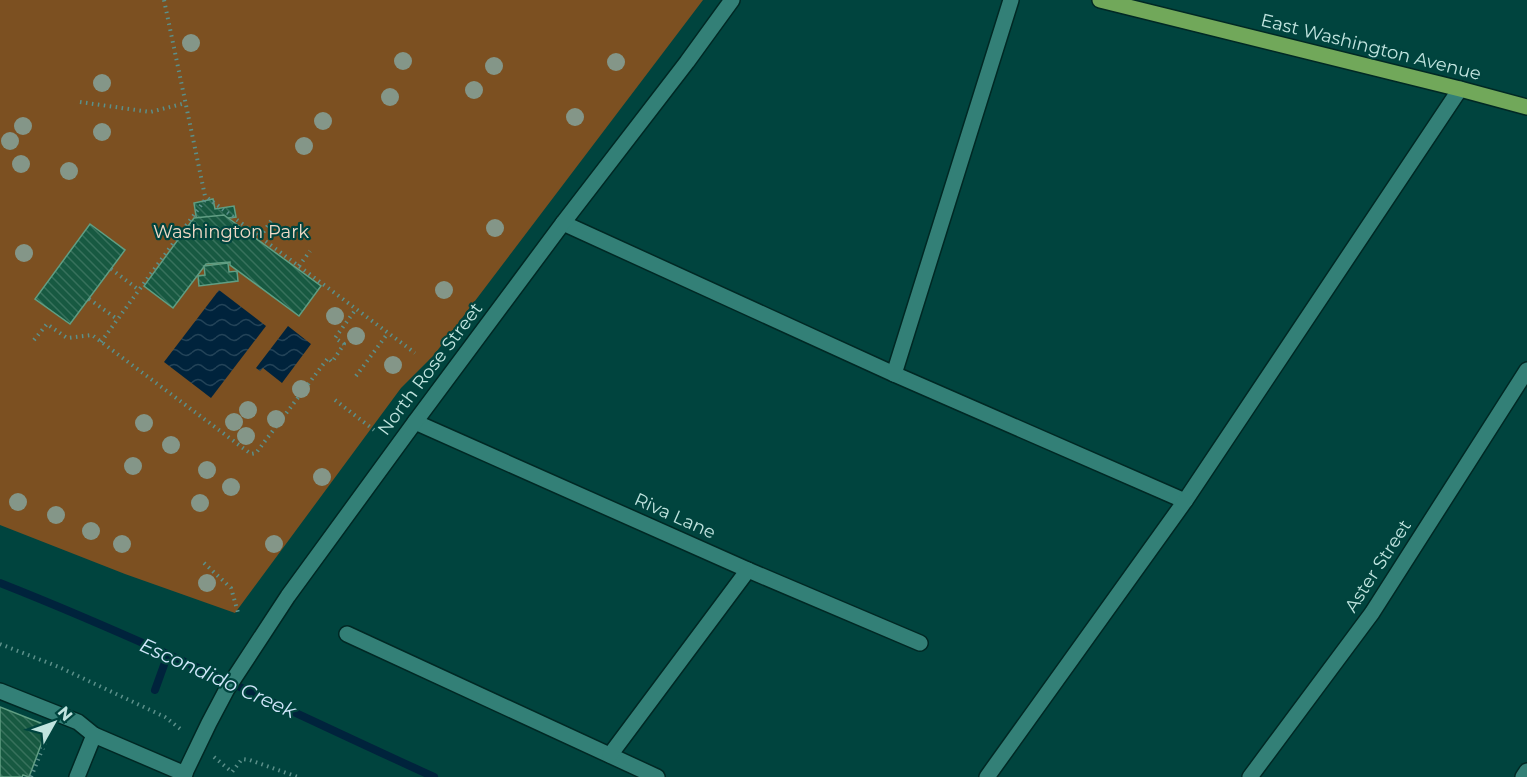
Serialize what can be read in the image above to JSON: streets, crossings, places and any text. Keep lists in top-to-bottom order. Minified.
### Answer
{"streets":{"main road":["East Washington Avenue"],"street":["North Rose Street","Riva Lane","Aster Street"]},"crossings":[["North Rose Street","Riva Lane"]],"water":["Escondido Creek"],"parks":["Washington Park"],"north":"top right"}
